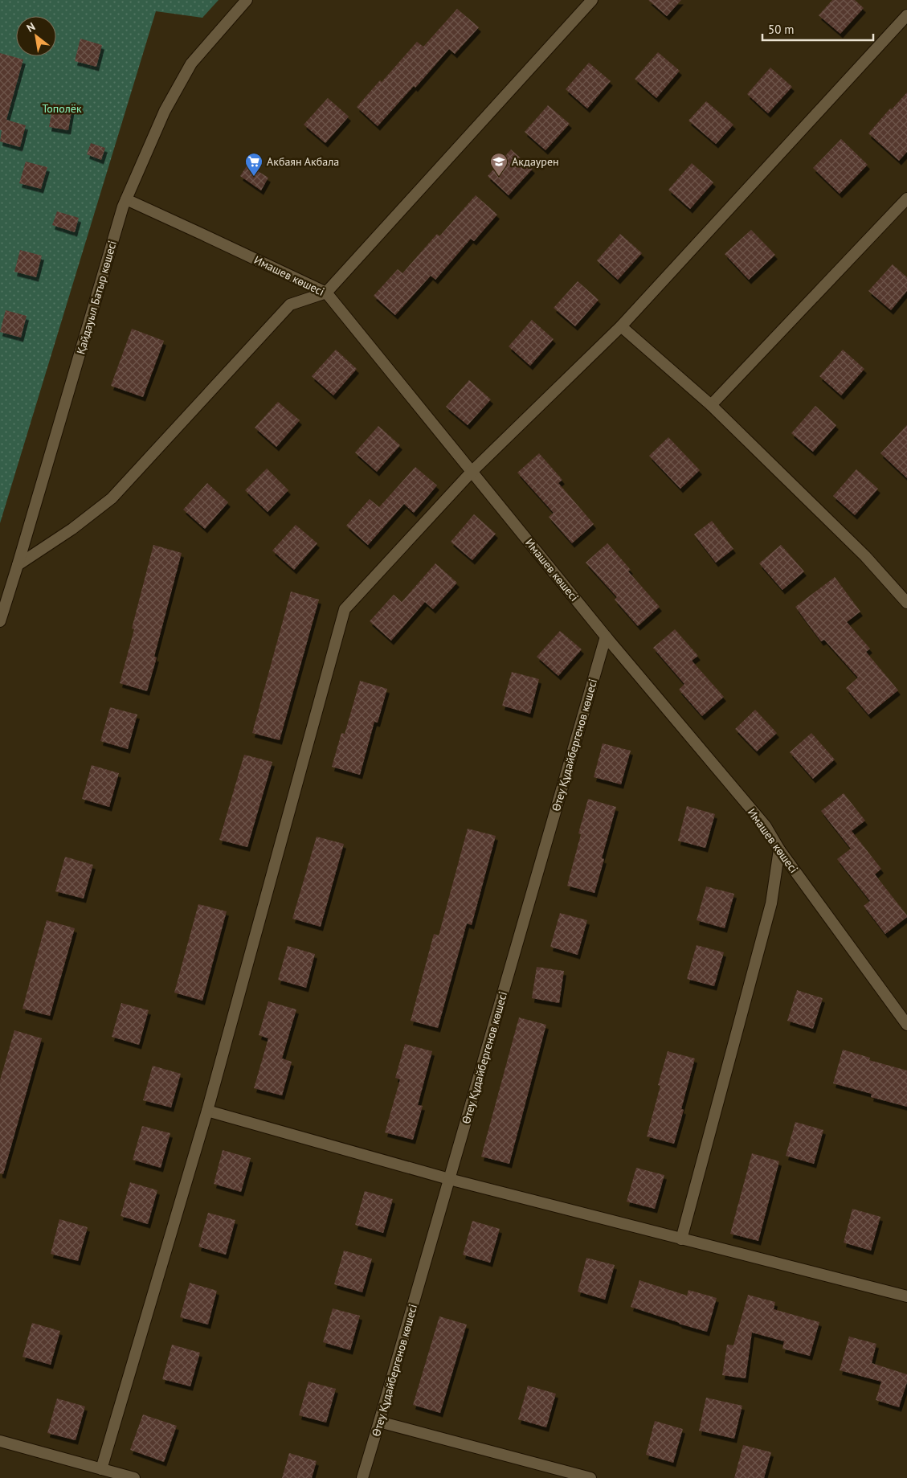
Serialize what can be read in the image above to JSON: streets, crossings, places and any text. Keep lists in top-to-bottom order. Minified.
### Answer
{"streets":{"street":["Имашев көшесі","Қайдауыл Батыр көшесі","Өтеу Құдайбергенов көшесі"]},"crossings":[["Имашев көшесі","Қайдауыл Батыр көшесі"],["Имашев көшесі","Өтеу Құдайбергенов көшесі"]],"parks":["Тополёк"],"places":{"supermarket":["Акбаян Акбала"],"school or university":["Акдаурен"]},"scale_bar":"50 m","north":"top left"}
